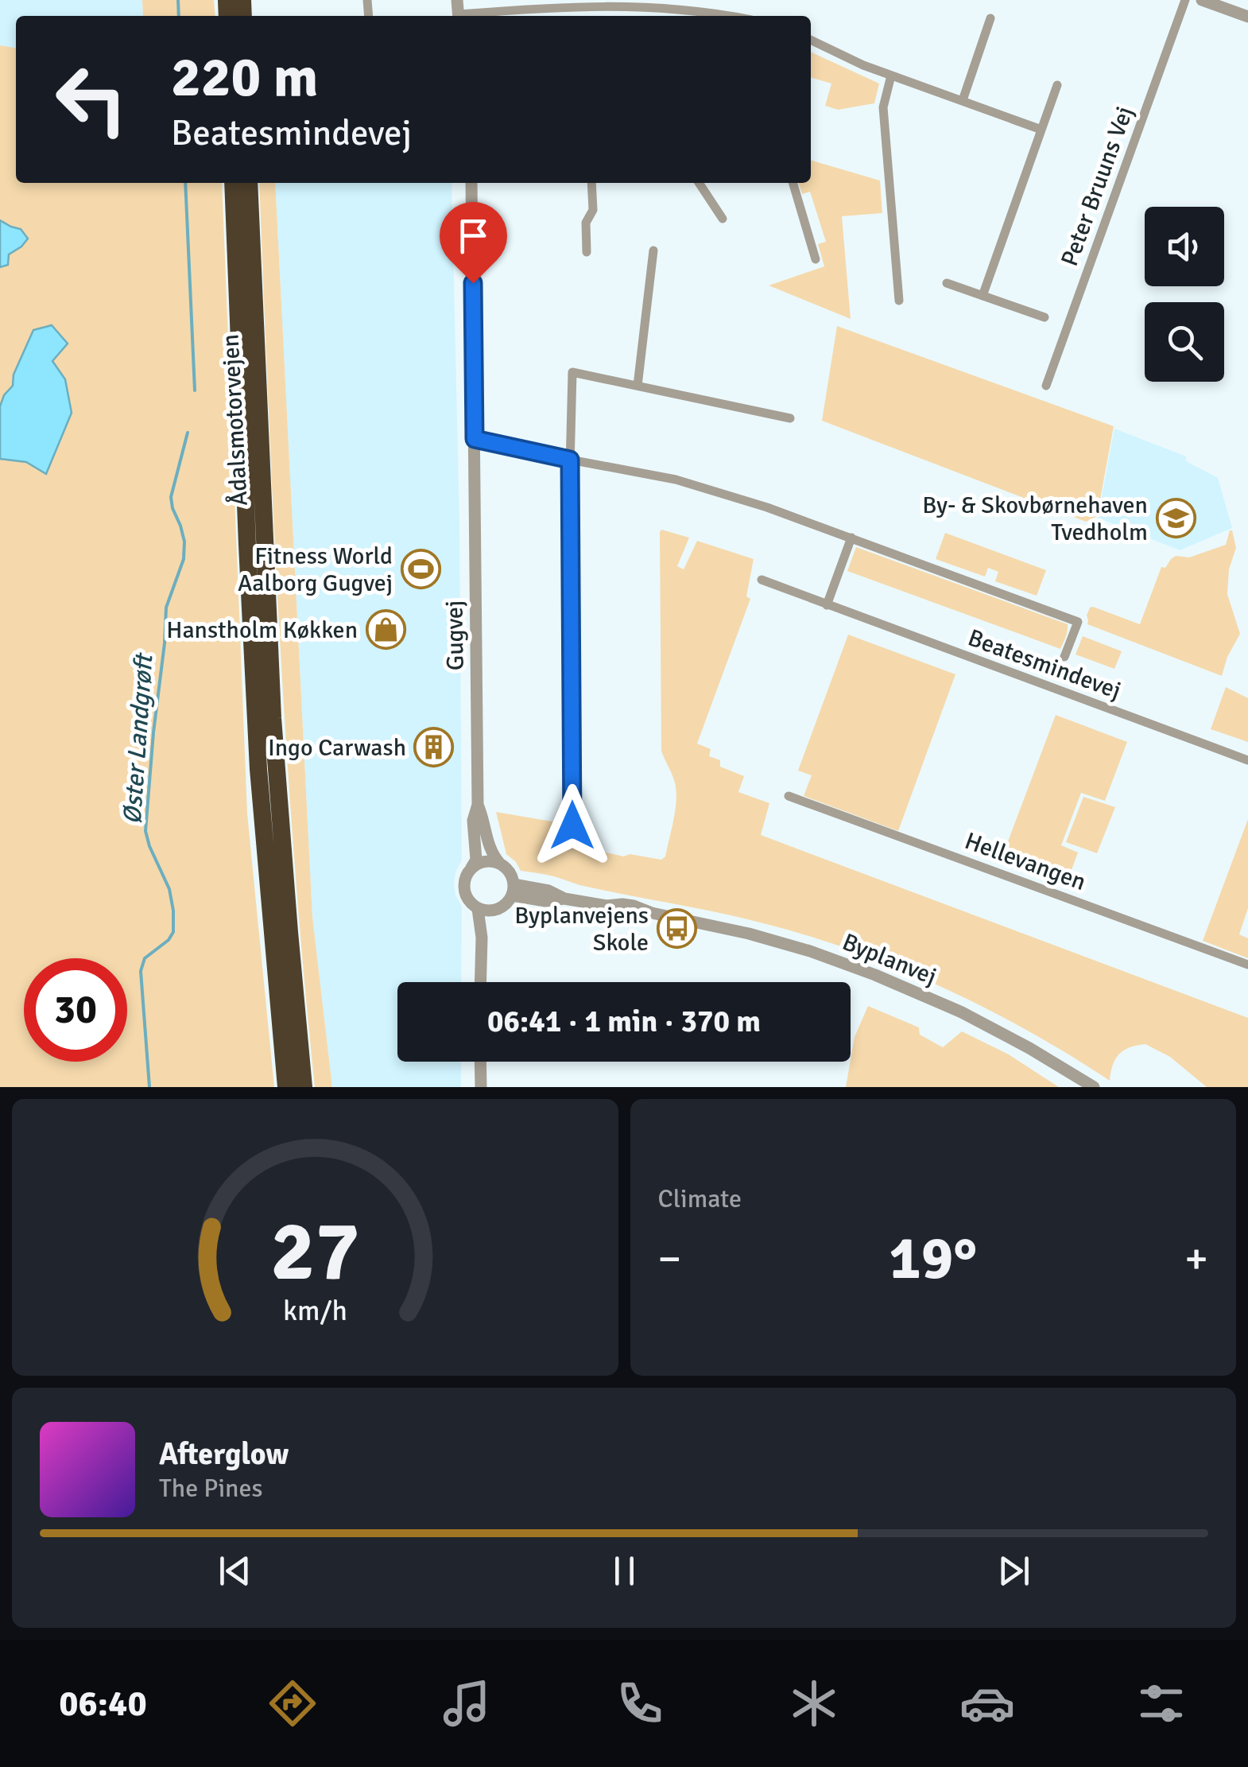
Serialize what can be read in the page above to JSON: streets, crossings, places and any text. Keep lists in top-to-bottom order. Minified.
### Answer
{"streets":{"highway":["Ådalsmotorvejen"],"street":["Peter Bruuns Vej","Gugvej","Beatesmindevej","Hellevangen","Byplanvej"]},"crossings":[["Gugvej","Beatesmindevej"],["Gugvej","Byplanvej"]],"water":["Øster Landgrøft"],"places":{"school or university":["By- & Skovbørnehaven Tvedholm"],"sports":["Fitness World Aalborg Gugvej"],"shop":["Hanstholm Køkken"],"building":["Ingo Carwash"],"bus stop":["Byplanvejens Skole"]},"page":{"turn":["220 m","Beatesmindevej"],"limit":"30","trip":"06:41 · 1 min · 370 m","tile":"Climate","heat":["−","19°","+"],"song":["Afterglow","The Pines"],"tabs":"06:40","gauge":["27","km/h"]}}
